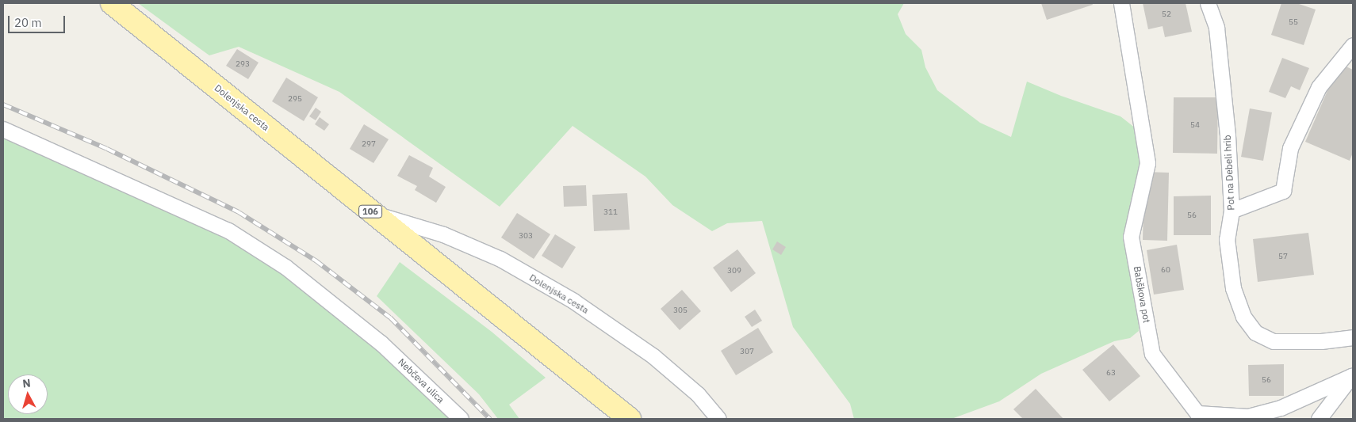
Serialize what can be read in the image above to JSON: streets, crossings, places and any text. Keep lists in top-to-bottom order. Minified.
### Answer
{"streets":{"main road":["Dolenjska cesta","106"],"street":["Pot na Debeli hrib","Babškova pot","Nebčeva ulica"]},"house_numbers":["52","55","293","295","54","297","311","56","303","57","60","309","305","307","63","56"],"scale_bar":"20 m","north":"top"}
